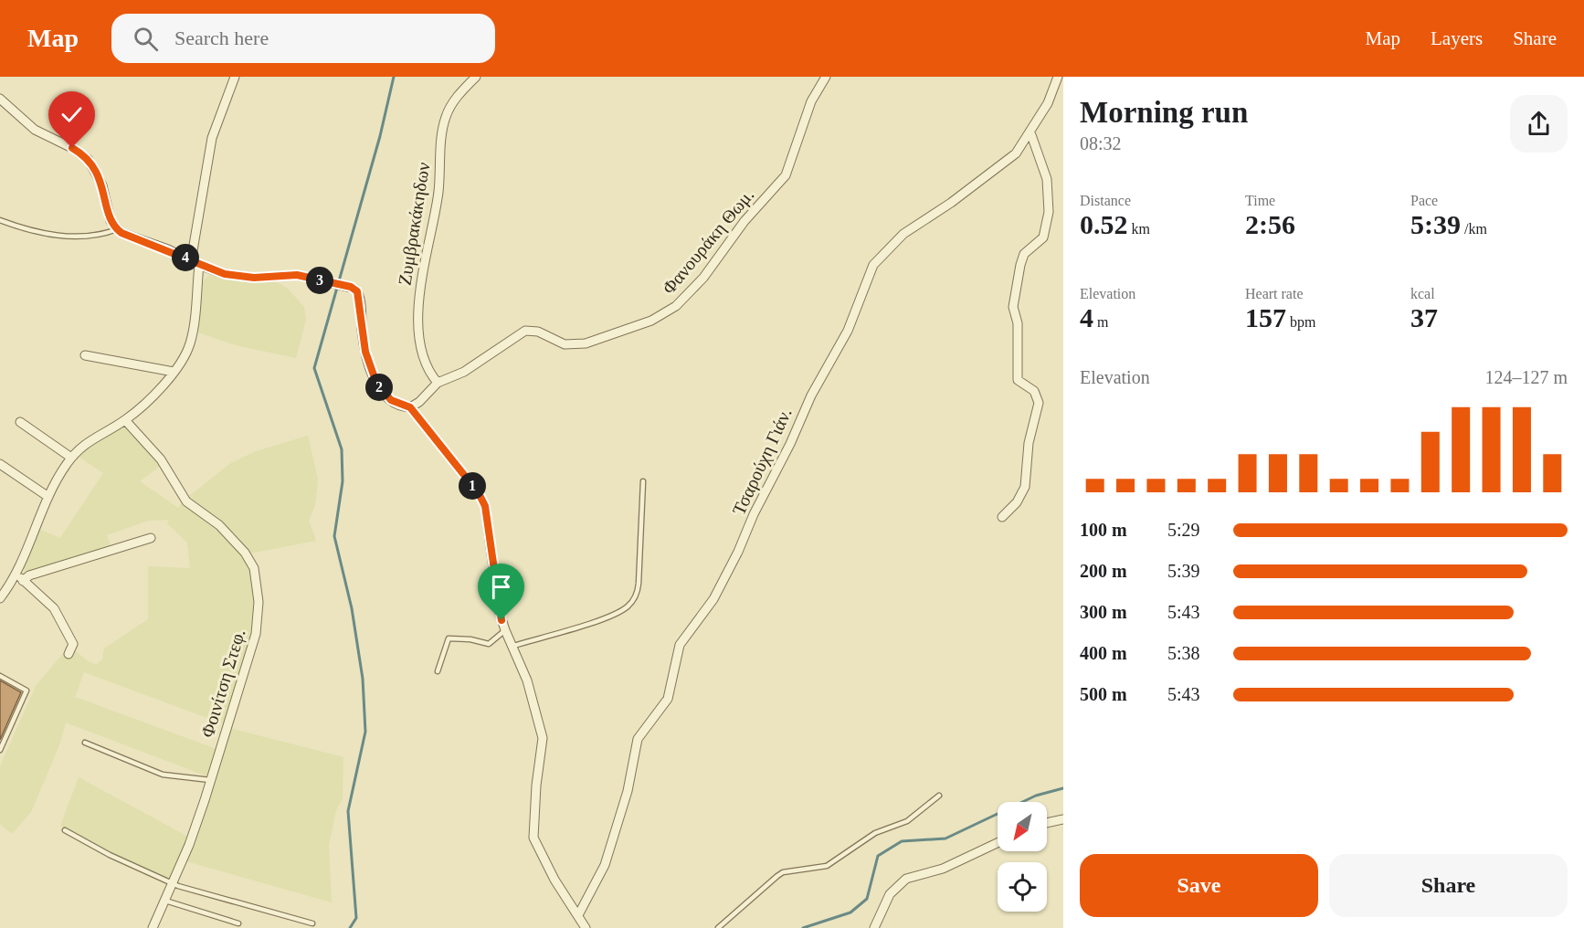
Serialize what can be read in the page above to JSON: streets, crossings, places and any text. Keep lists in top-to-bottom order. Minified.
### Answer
{"streets":{"street":["Ζυμβρακάκηδων","Φανουράκη Θωμ.","Τσαρούχη Γιάν.","Φοινίτση Στεφ."]},"crossings":[["Ζυμβρακάκηδων","Φανουράκη Θωμ."]],"north":"bottom left","page":{"header":"Map","search":"Search here","nav":["Map","Layers","Share"],"heading":["Morning run","08:32"],"stats":[["Distance","0.52 km"],["Time","2:56"],["Pace","5:39 /km"],["Elevation","4 m"],["Heart rate","157 bpm"],["kcal","37"]],"pins":["4","3","2","1"],"chart":["Elevation","124–127 m"],"list":[{"name":"100 m","note":"5:29"},{"name":"200 m","note":"5:39"},{"name":"300 m","note":"5:43"},{"name":"400 m","note":"5:38"},{"name":"500 m","note":"5:43"}],"buttons":["Save","Share"]}}
